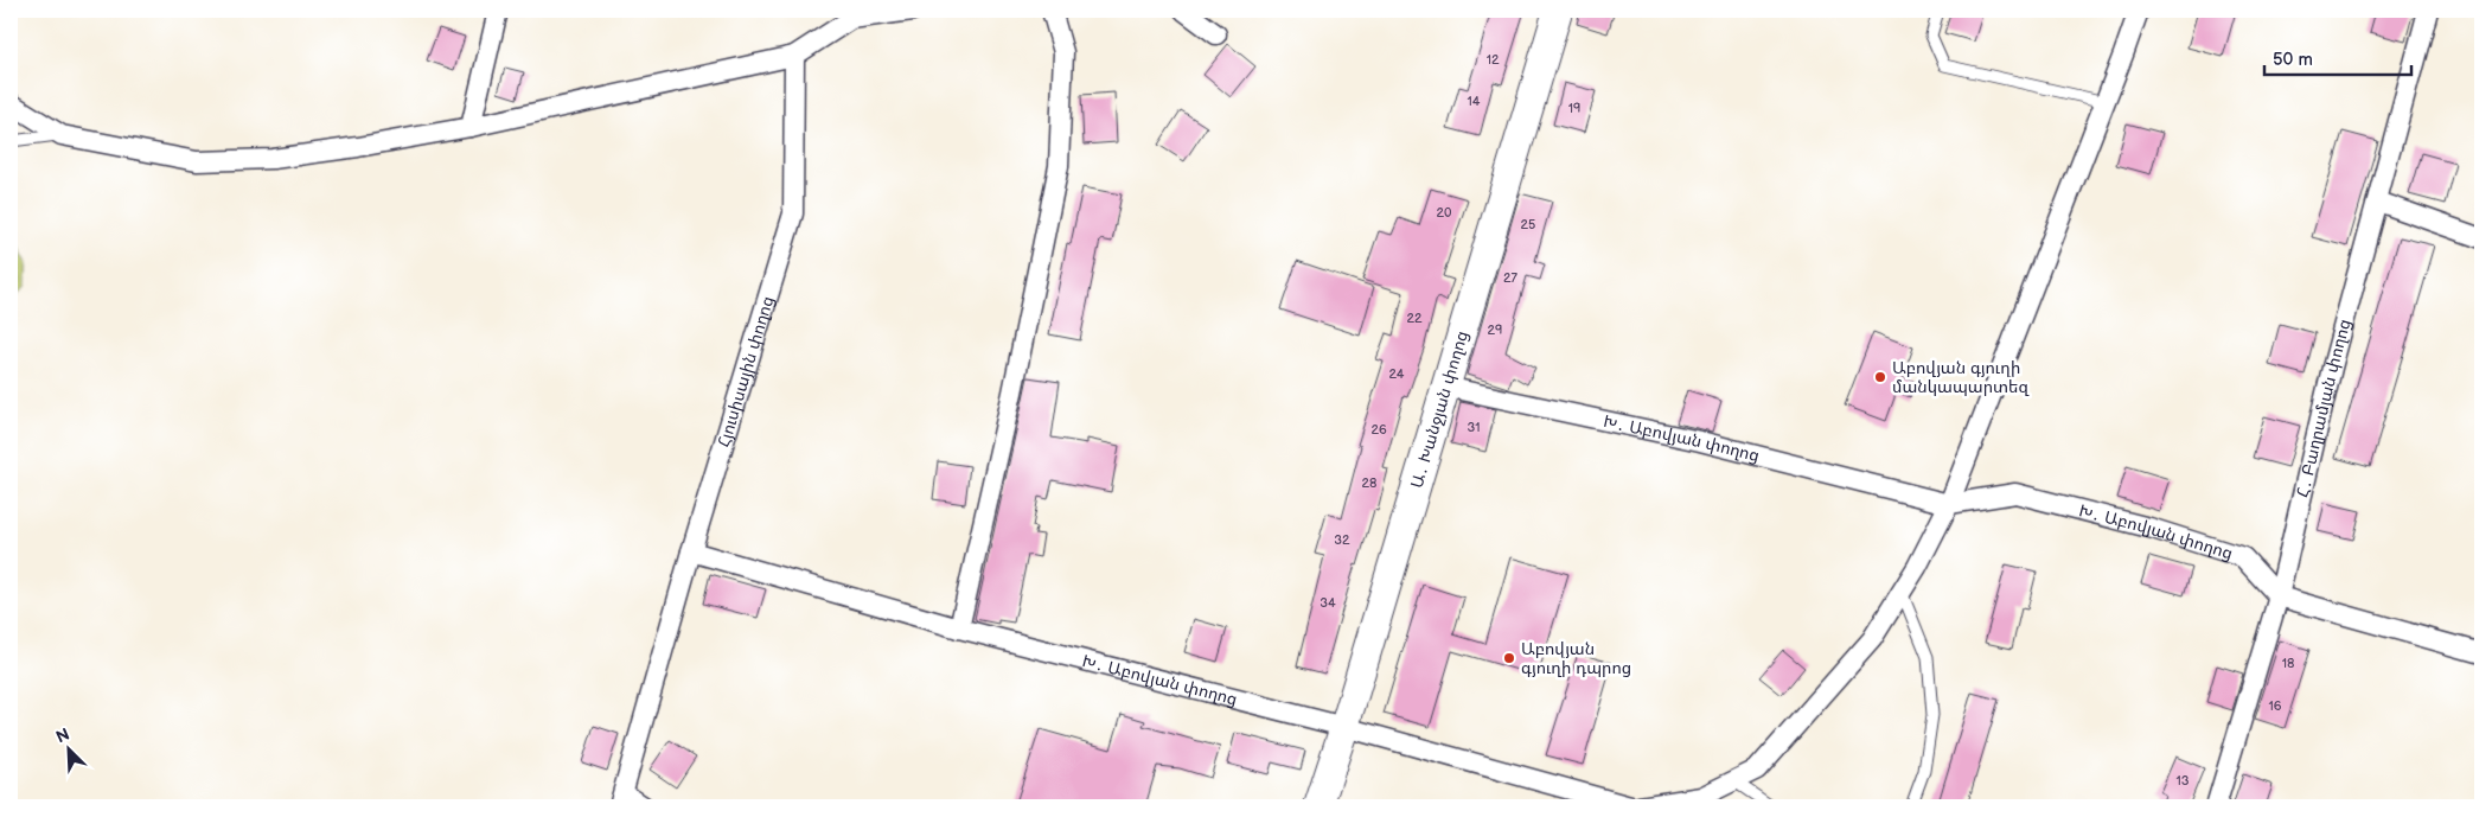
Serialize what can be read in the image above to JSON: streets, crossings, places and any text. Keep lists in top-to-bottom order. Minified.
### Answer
{"streets":{"street":["Հյուսիսային փողոց","Ա․ Խանջյան փողոց","Հ․ Բաղրամյան փողոց","Խ․ Աբովյան փողոց"]},"crossings":[["Հյուսիսային փողոց","Խ․ Աբովյան փողոց"],["Ա․ Խանջյան փողոց","Խ․ Աբովյան փողոց"],["Հ․ Բաղրամյան փողոց","Խ․ Աբովյան փողոց"]],"places":["Աբովյան գյուղի մանկապարտեզ","Աբովյան գյուղի դպրոց"],"house_numbers":["12","14","19","20","25","27","22","29","24","31","26","28","32","34","18","16","13"],"scale_bar":"50 m","north":"top left"}
